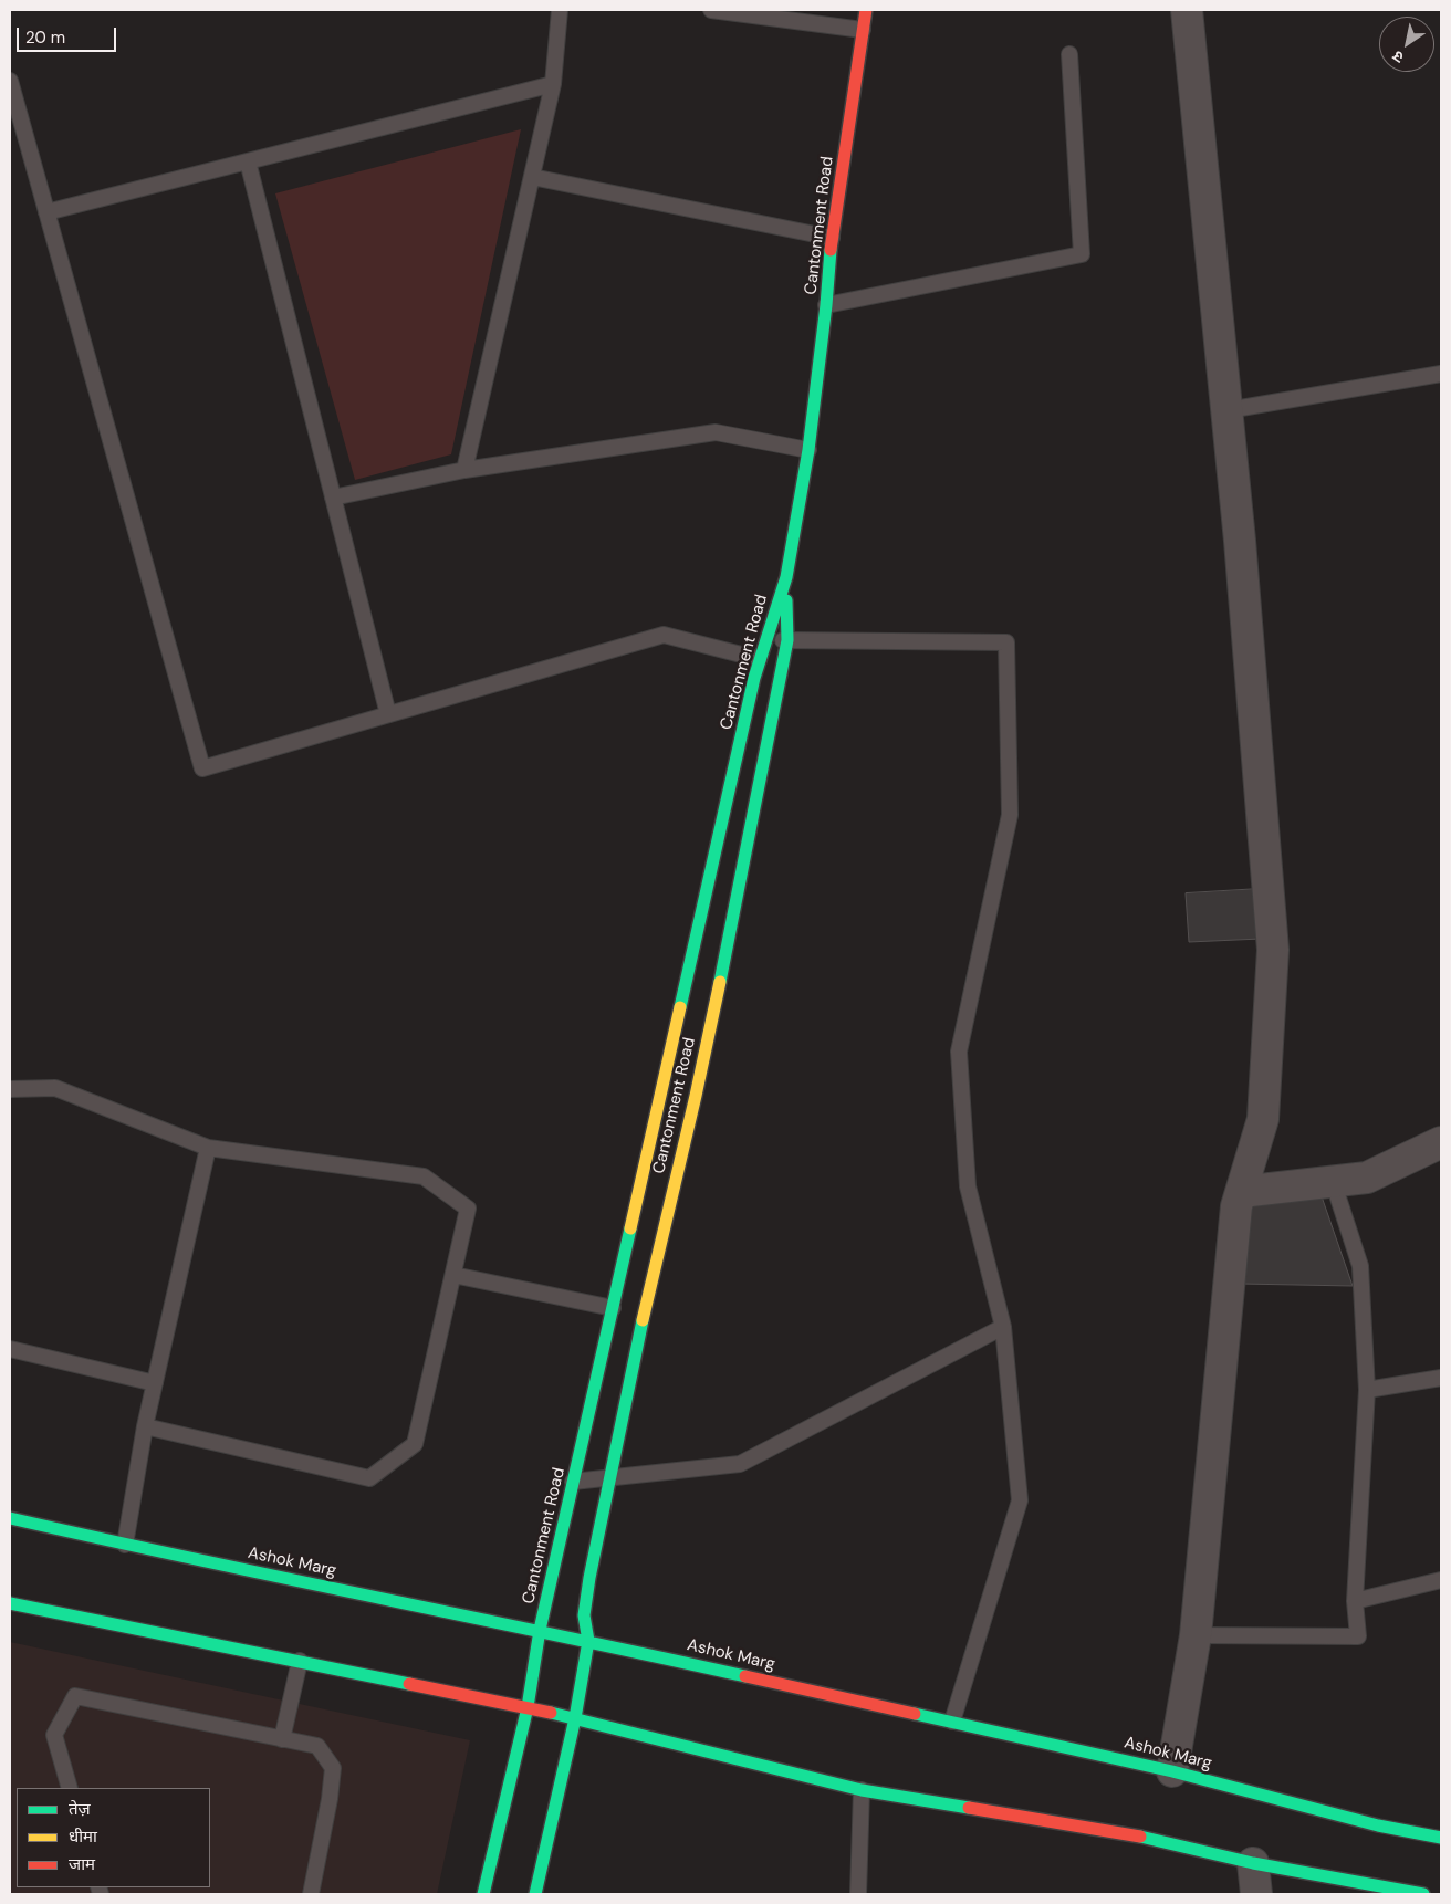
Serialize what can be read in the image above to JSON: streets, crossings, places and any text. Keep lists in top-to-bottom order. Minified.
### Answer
{"streets":{"street":["Cantonment Road","Ashok Marg"]},"crossings":[["Cantonment Road","Ashok Marg"]],"legend":["तेज़","धीमा","जाम"],"scale_bar":"20 m","north":"bottom left"}
